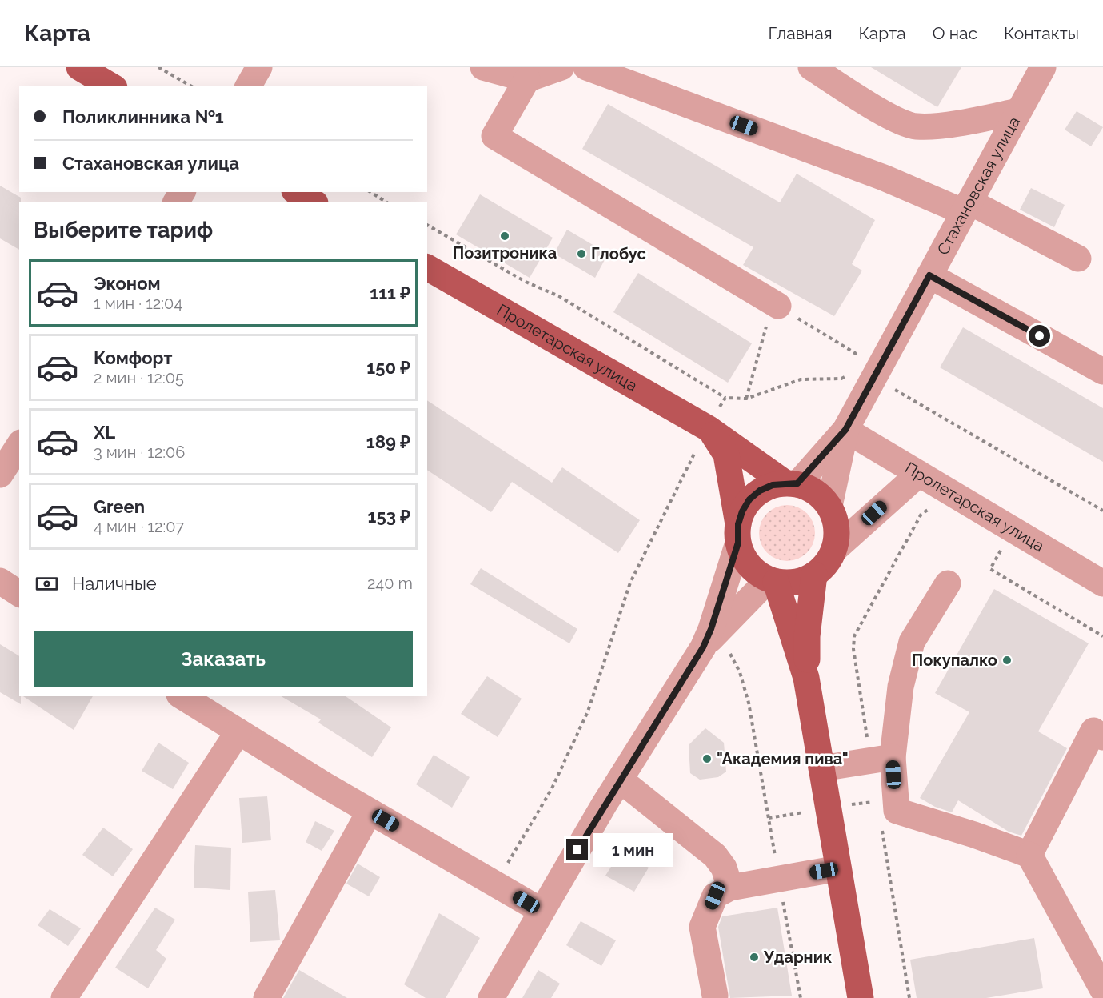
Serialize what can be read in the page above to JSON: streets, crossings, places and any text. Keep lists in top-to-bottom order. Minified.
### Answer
{"streets":{"main road":["Пролетарская улица"],"street":["Стахановская улица"]},"crossings":[["Стахановская улица","Пролетарская улица"]],"places":["Позитроника","Глобус","Покупалко","\"Академия пива\"","Ударник"],"page":{"header":"Карта","nav":["Главная","Карта","О нас","Контакты"],"banner":["Поликлинника №1","Стахановская улица"],"heading":"Выберите тариф","list":[{"name":"Эконом","note":"1 мин · 12:04","value":"111 ₽"},{"name":"Комфорт","note":"2 мин · 12:05","value":"150 ₽"},{"name":"XL","note":"3 мин · 12:06","value":"189 ₽"},{"name":"Green","note":"4 мин · 12:07","value":"153 ₽"}],"pay":["Наличные","240 m"],"buttons":"Заказать","bubble":"1 мин"}}
